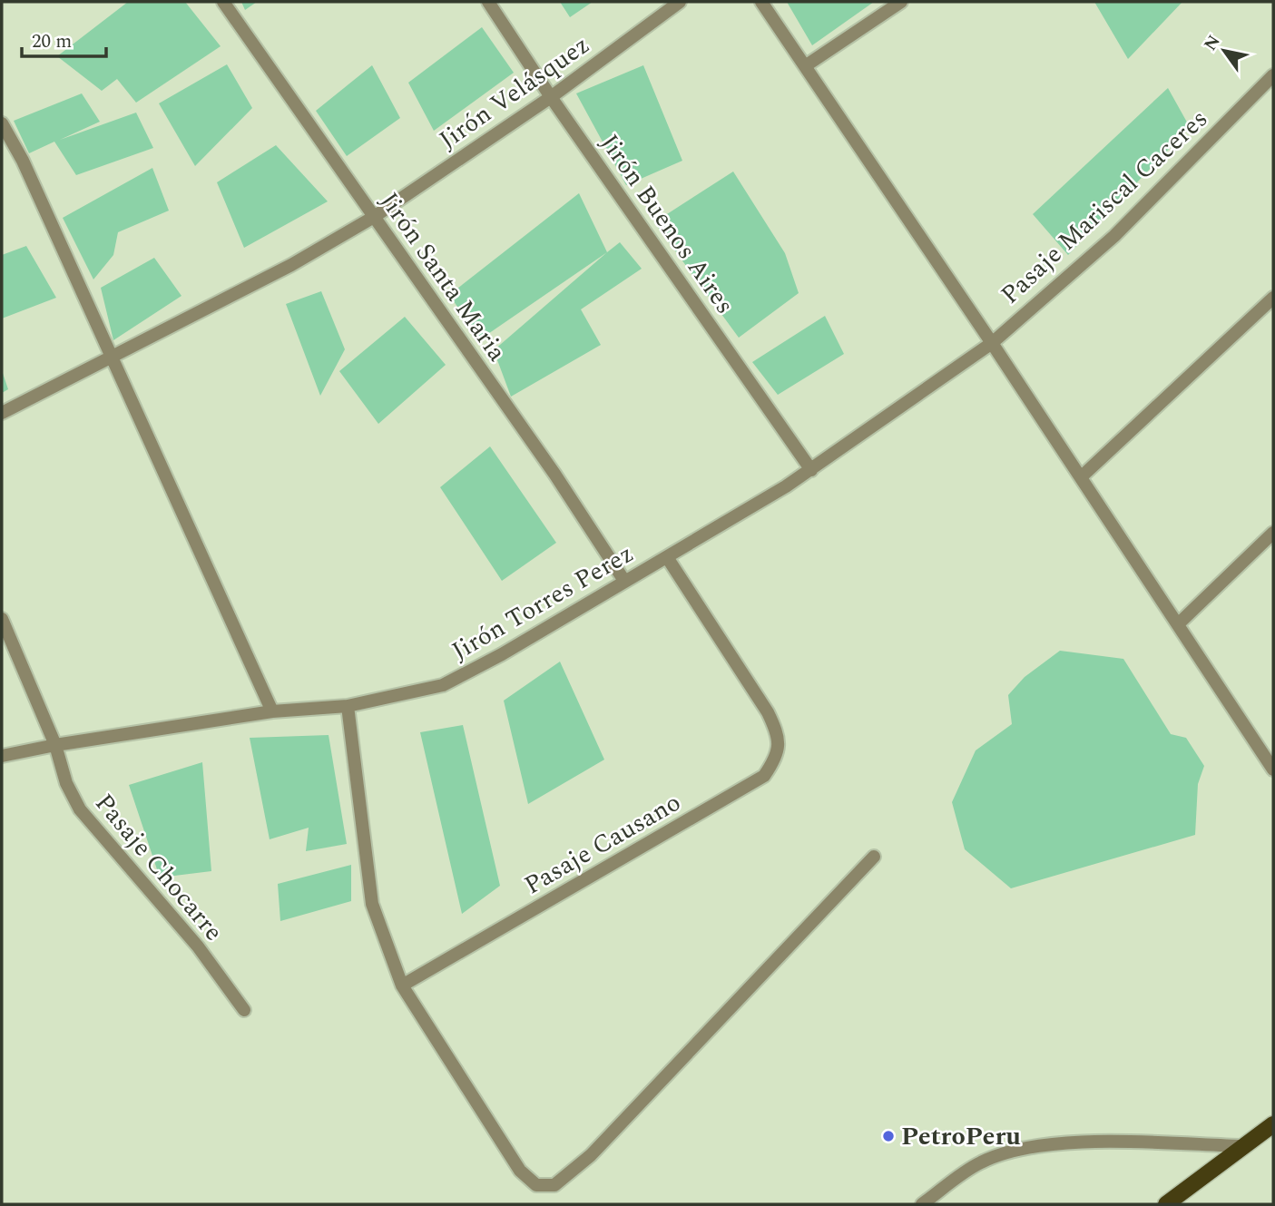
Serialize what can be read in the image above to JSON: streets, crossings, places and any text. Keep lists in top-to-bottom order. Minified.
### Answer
{"streets":{"street":["Jirón Velásquez","Pasaje Mariscal Caceres","Jirón Buenos Aires","Jirón Santa Maria","Jirón Torres Perez","Pasaje Causano","Pasaje Chocarre"]},"crossings":[["Jirón Velásquez","Jirón Buenos Aires"],["Jirón Velásquez","Jirón Santa Maria"],["Pasaje Mariscal Caceres","Jirón Torres Perez"],["Jirón Buenos Aires","Jirón Torres Perez"],["Jirón Santa Maria","Jirón Torres Perez"],["Jirón Torres Perez","Pasaje Causano"],["Jirón Torres Perez","Pasaje Chocarre"]],"places":["PetroPeru"],"scale_bar":"20 m","north":"top left"}
